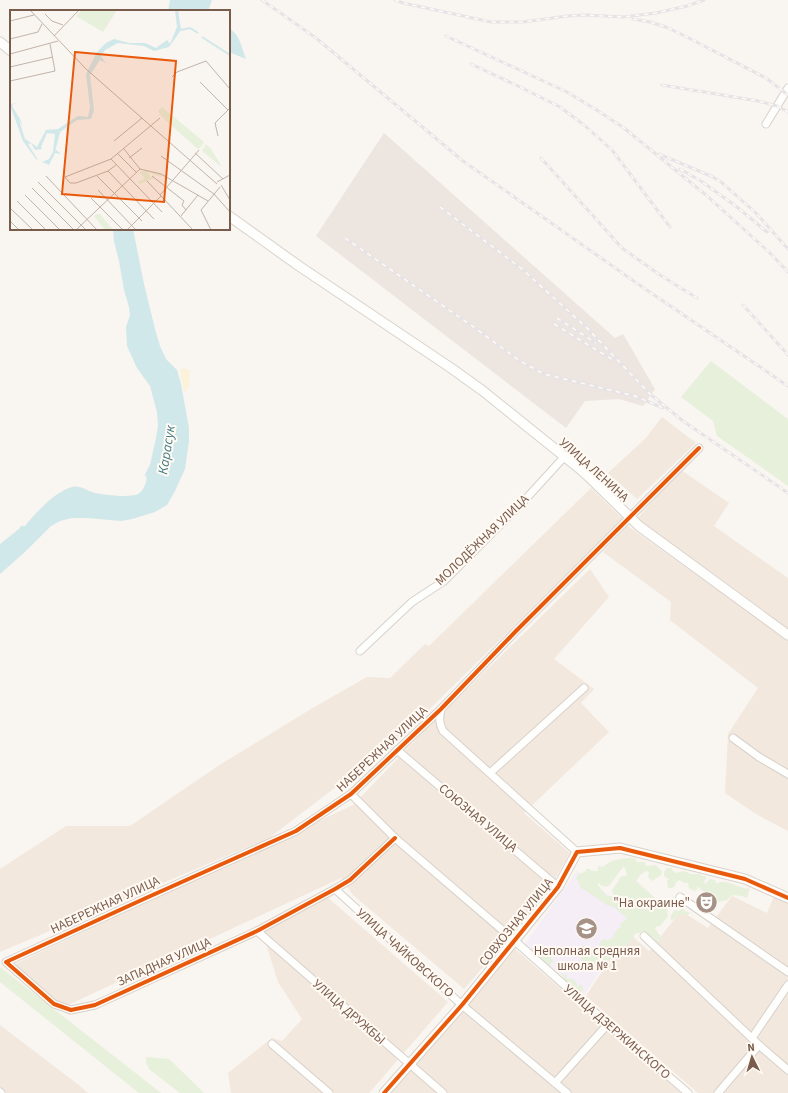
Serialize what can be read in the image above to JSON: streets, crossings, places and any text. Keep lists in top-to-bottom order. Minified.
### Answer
{"streets":{"main road":["УЛИЦА ЛЕНИНА","СОВХОЗНАЯ УЛИЦА"],"street":["МОЛОДЁЖНАЯ УЛИЦА","НАБЕРЕЖНАЯ УЛИЦА","СОЮЗНАЯ УЛИЦА","УЛИЦА ЧАЙКОВСКОГО","ЗАПАДНАЯ УЛИЦА","УЛИЦА ДРУЖБЫ","УЛИЦА ДЗЕРЖИНСКОГО"]},"crossings":[["УЛИЦА ЛЕНИНА","МОЛОДЁЖНАЯ УЛИЦА"],["УЛИЦА ЛЕНИНА","НАБЕРЕЖНАЯ УЛИЦА"],["НАБЕРЕЖНАЯ УЛИЦА","СОЮЗНАЯ УЛИЦА"],["НАБЕРЕЖНАЯ УЛИЦА","ЗАПАДНАЯ УЛИЦА"],["НАБЕРЕЖНАЯ УЛИЦА","УЛИЦА ДЗЕРЖИНСКОГО"],["СОЮЗНАЯ УЛИЦА","СОВХОЗНАЯ УЛИЦА"],["СОВХОЗНАЯ УЛИЦА","УЛИЦА ЧАЙКОВСКОГО"],["СОВХОЗНАЯ УЛИЦА","УЛИЦА ДРУЖБЫ"],["СОВХОЗНАЯ УЛИЦА","УЛИЦА ДЗЕРЖИНСКОГО"],["УЛИЦА ЧАЙКОВСКОГО","ЗАПАДНАЯ УЛИЦА"],["ЗАПАДНАЯ УЛИЦА","УЛИЦА ДРУЖБЫ"],["ЗАПАДНАЯ УЛИЦА","УЛИЦА ДЗЕРЖИНСКОГО"]],"water":["Карасук"],"places":{"theatre":["\"На окраине\""],"school or university":["Неполная средняя школа № 1"]},"north":"top"}
